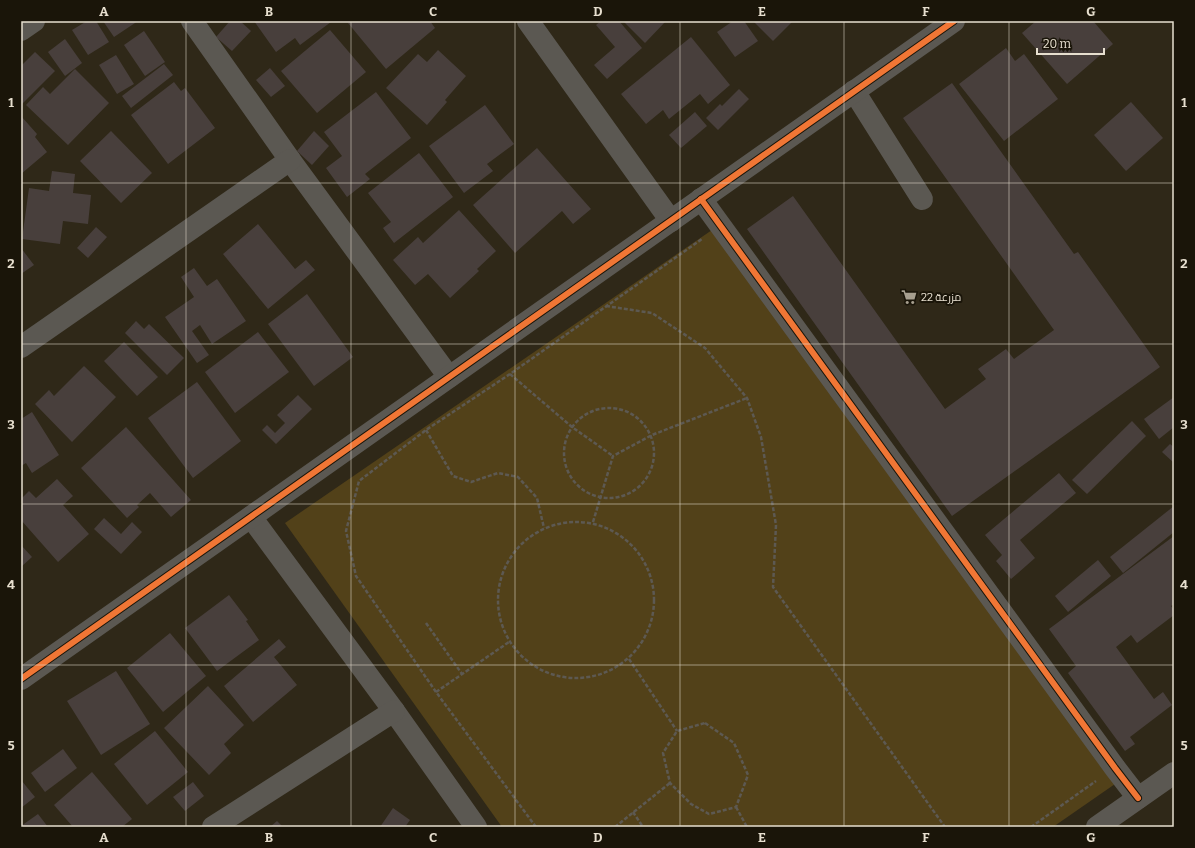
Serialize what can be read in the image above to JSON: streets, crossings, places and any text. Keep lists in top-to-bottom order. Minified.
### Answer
{"places":{"supermarket":["مزرعة 22"]},"scale_bar":"20 m","grid":{"columns":["A","B","C","D","E","F","G"],"rows":["1","2","3","4","5"]}}
